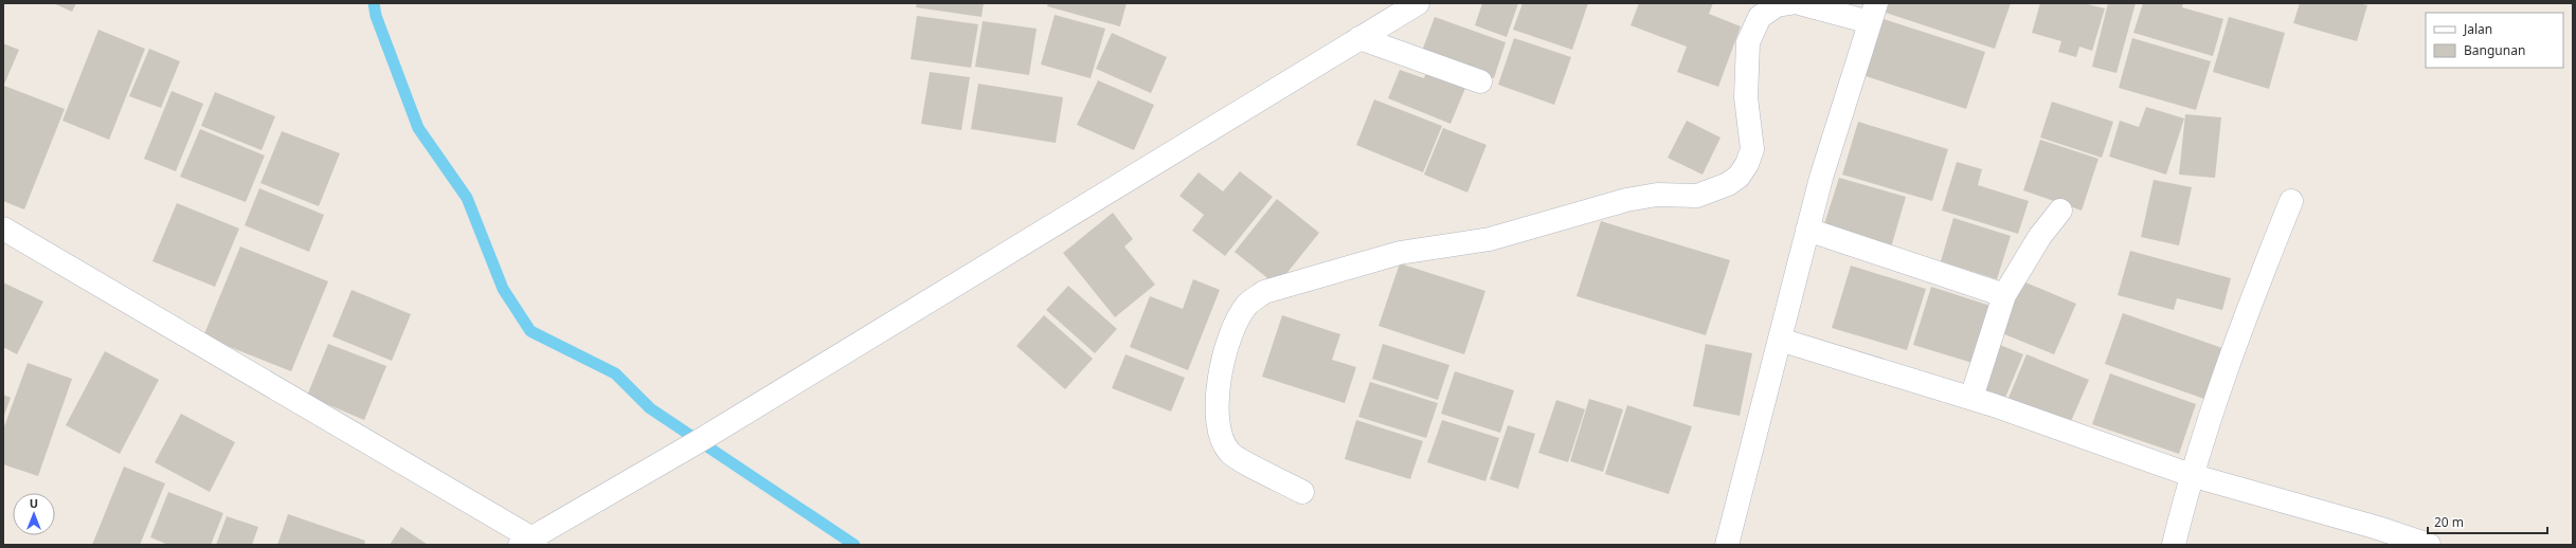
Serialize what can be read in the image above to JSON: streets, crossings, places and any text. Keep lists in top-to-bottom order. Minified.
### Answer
{"legend":["Jalan","Bangunan"],"scale_bar":"20 m","north":"top"}
